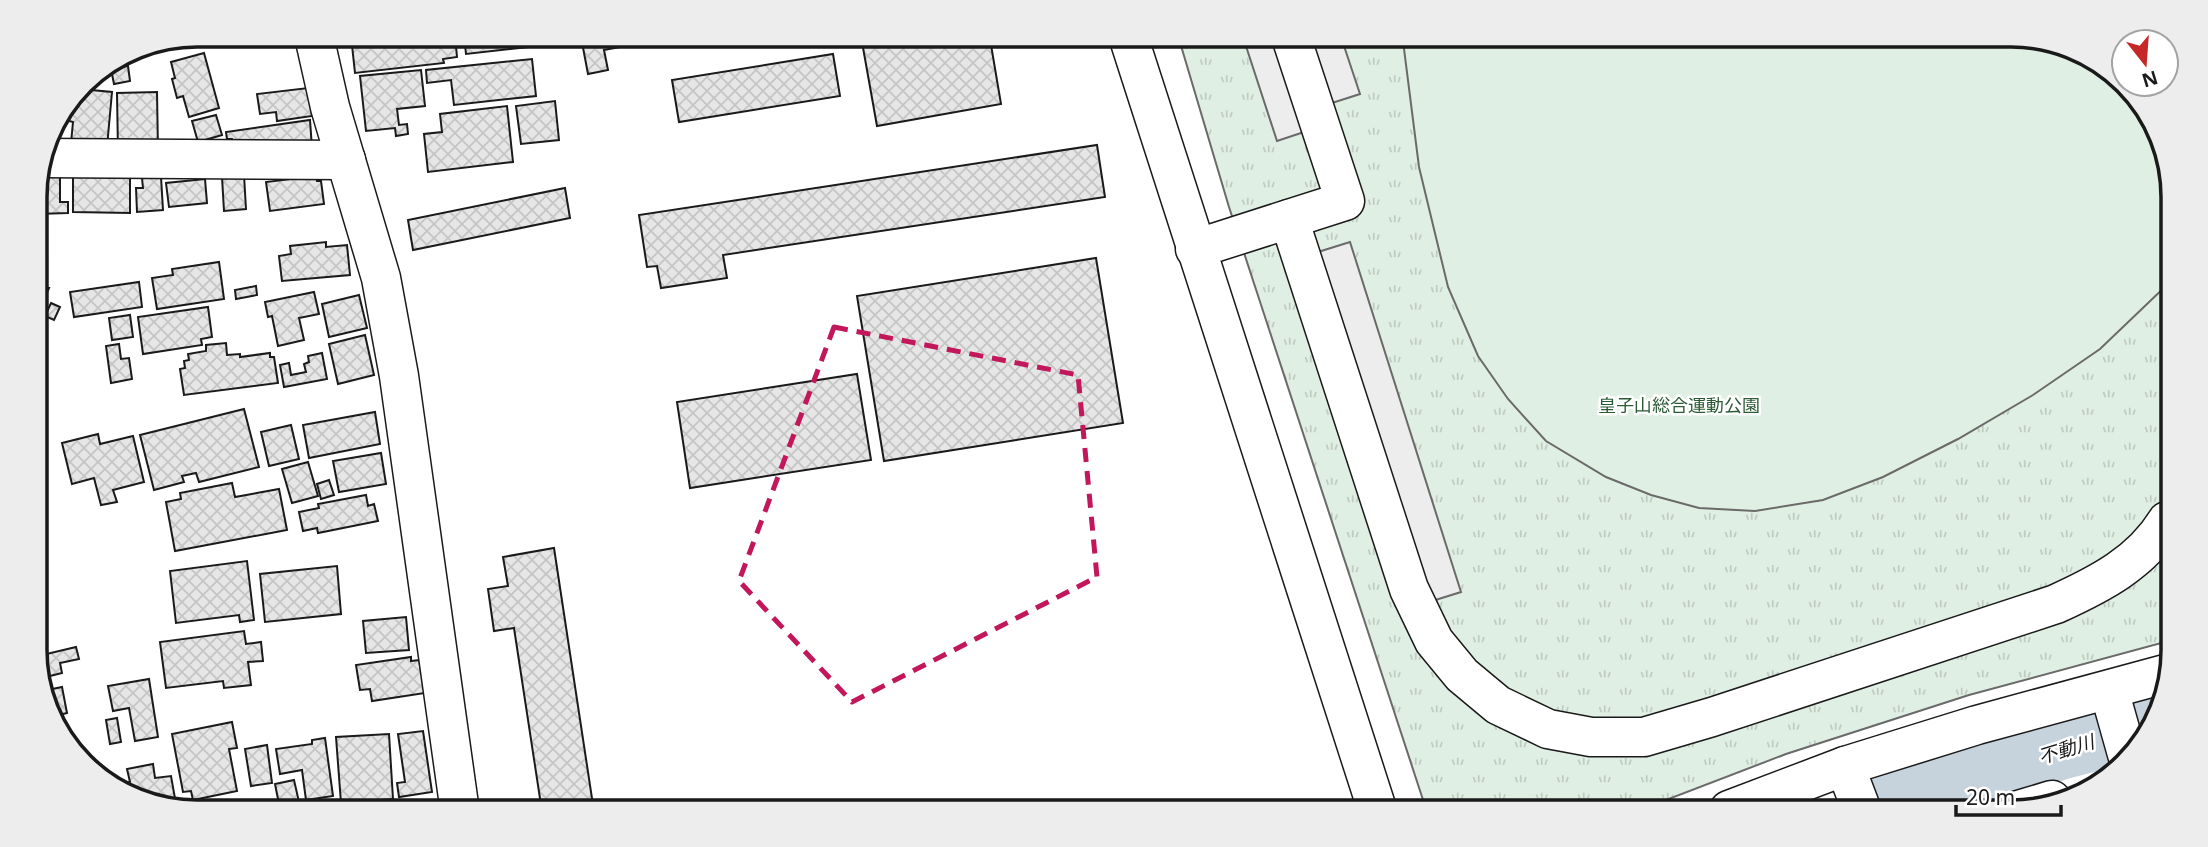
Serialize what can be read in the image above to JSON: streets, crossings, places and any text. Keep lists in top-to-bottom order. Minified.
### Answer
{"water":["不動川"],"parks":["皇子山総合運動公園"],"scale_bar":"20 m","north":"bottom"}
